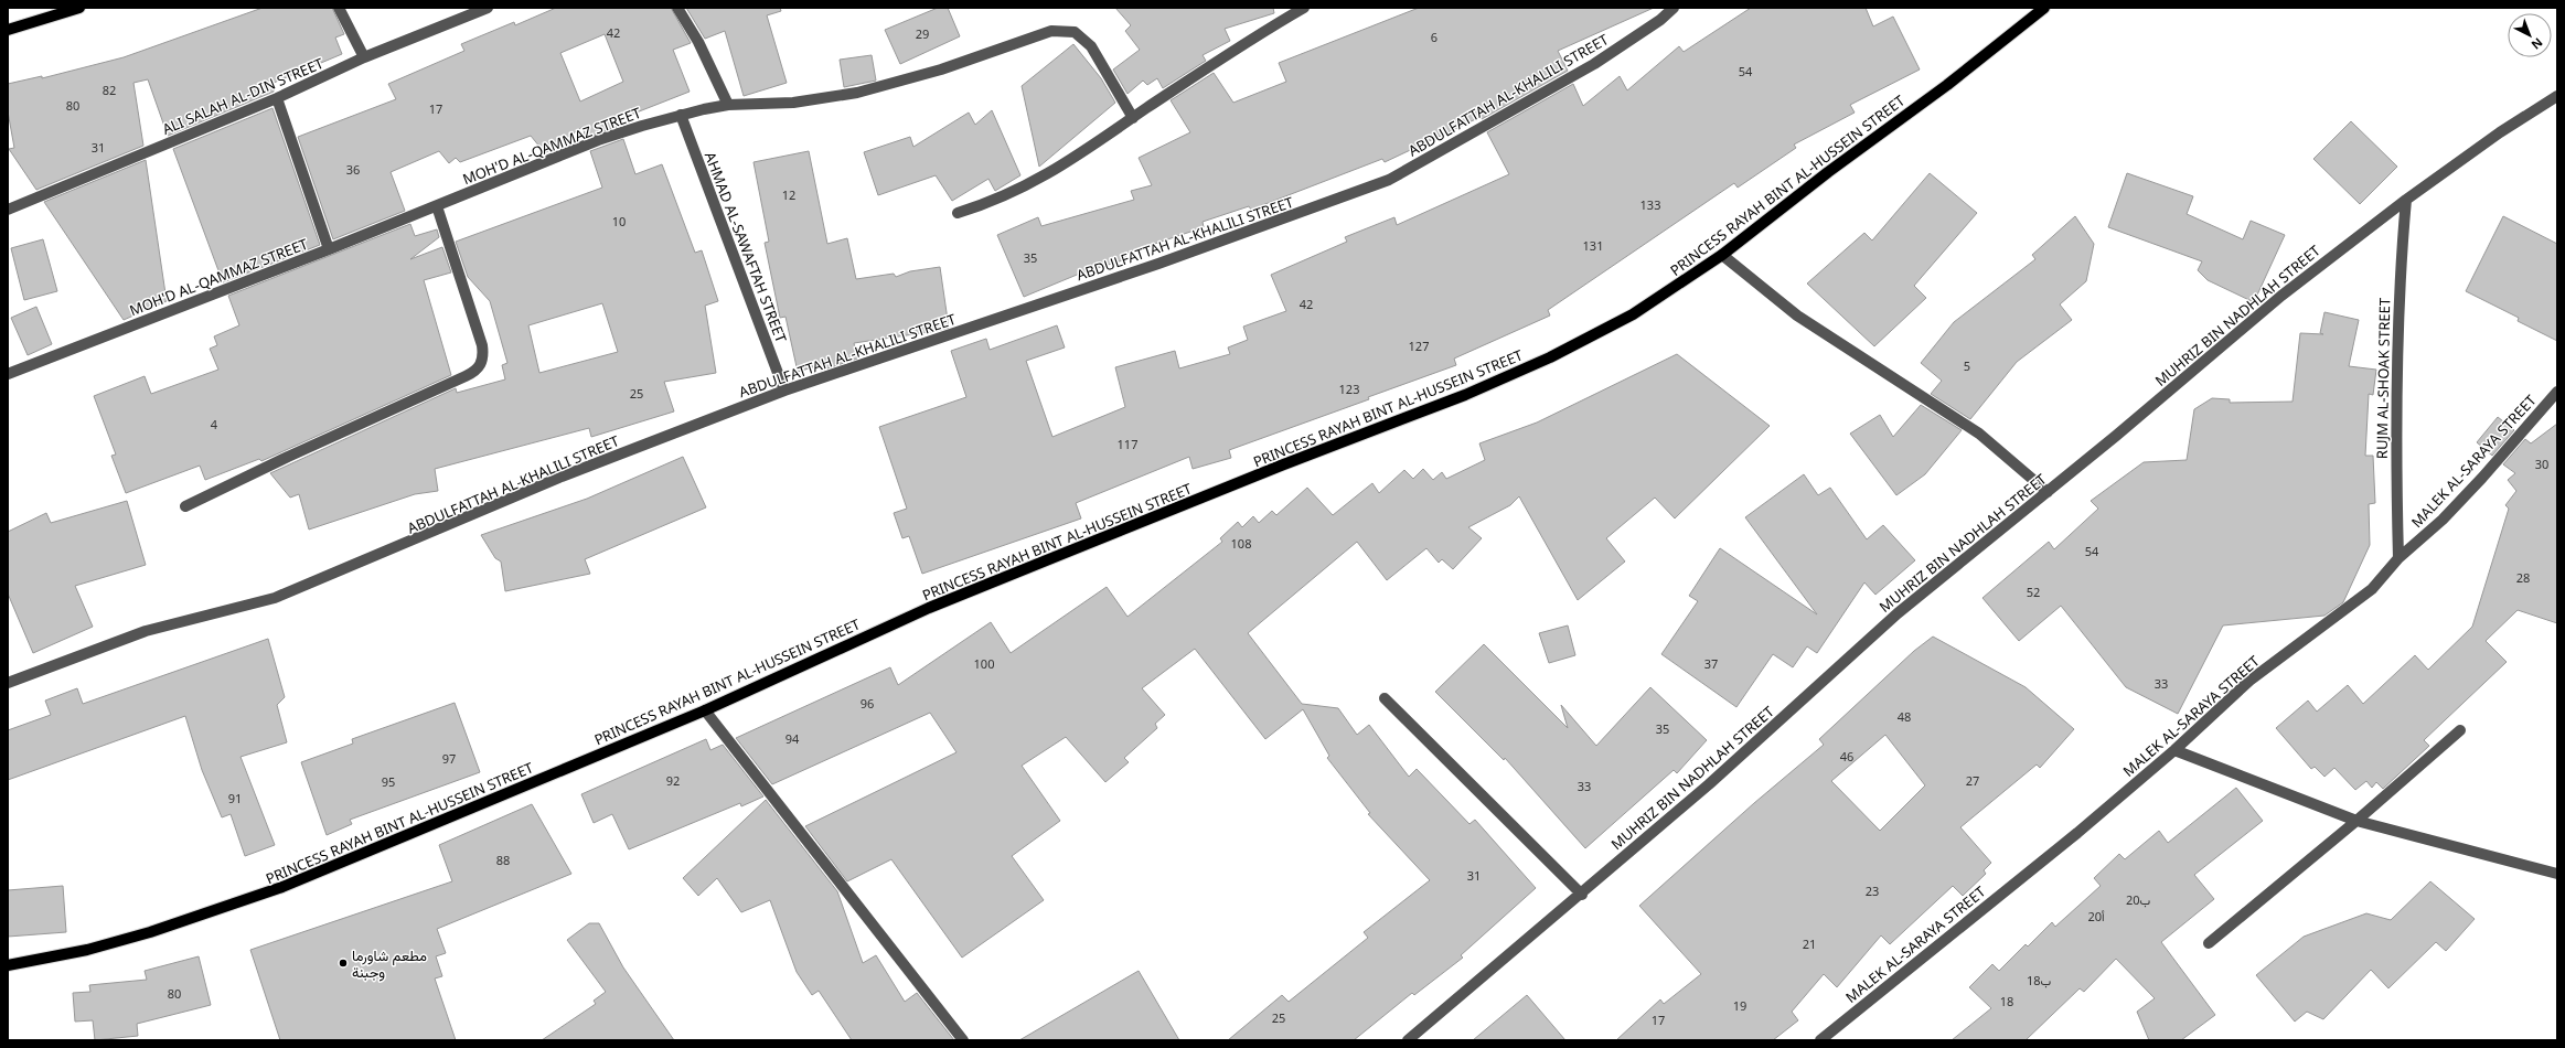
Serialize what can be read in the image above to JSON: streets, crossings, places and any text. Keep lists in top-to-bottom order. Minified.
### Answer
{"streets":{"main road":["PRINCESS RAYAH BINT AL-HUSSEIN STREET"],"street":["ABDULFATTAH AL-KHALILI STREET","ALI SALAH AL-DIN STREET","MOH'D AL-QAMMAZ STREET","AHMAD AL-SAWAFTAH STREET","MUHRIZ BIN NADHLAH STREET","RUJM AL-SHOAK STREET","MALEK AL-SARAYA STREET"]},"crossings":[["ABDULFATTAH AL-KHALILI STREET","AHMAD AL-SAWAFTAH STREET"],["MOH'D AL-QAMMAZ STREET","AHMAD AL-SAWAFTAH STREET"],["MUHRIZ BIN NADHLAH STREET","RUJM AL-SHOAK STREET"],["RUJM AL-SHOAK STREET","MALEK AL-SARAYA STREET"]],"places":["مطعم شاورما وجبنة"],"house_numbers":["42","29","6","54","82","80","17","31","36","12","133","10","131","35","42","127","5","123","25","4","117","30","108","54","28","52","100","37","33","96","48","35","94","46","97","92","27","95","33","91","88","31","23","20ب","20أ","21","18ب","80","18","19","25","17"],"north":"bottom right"}
